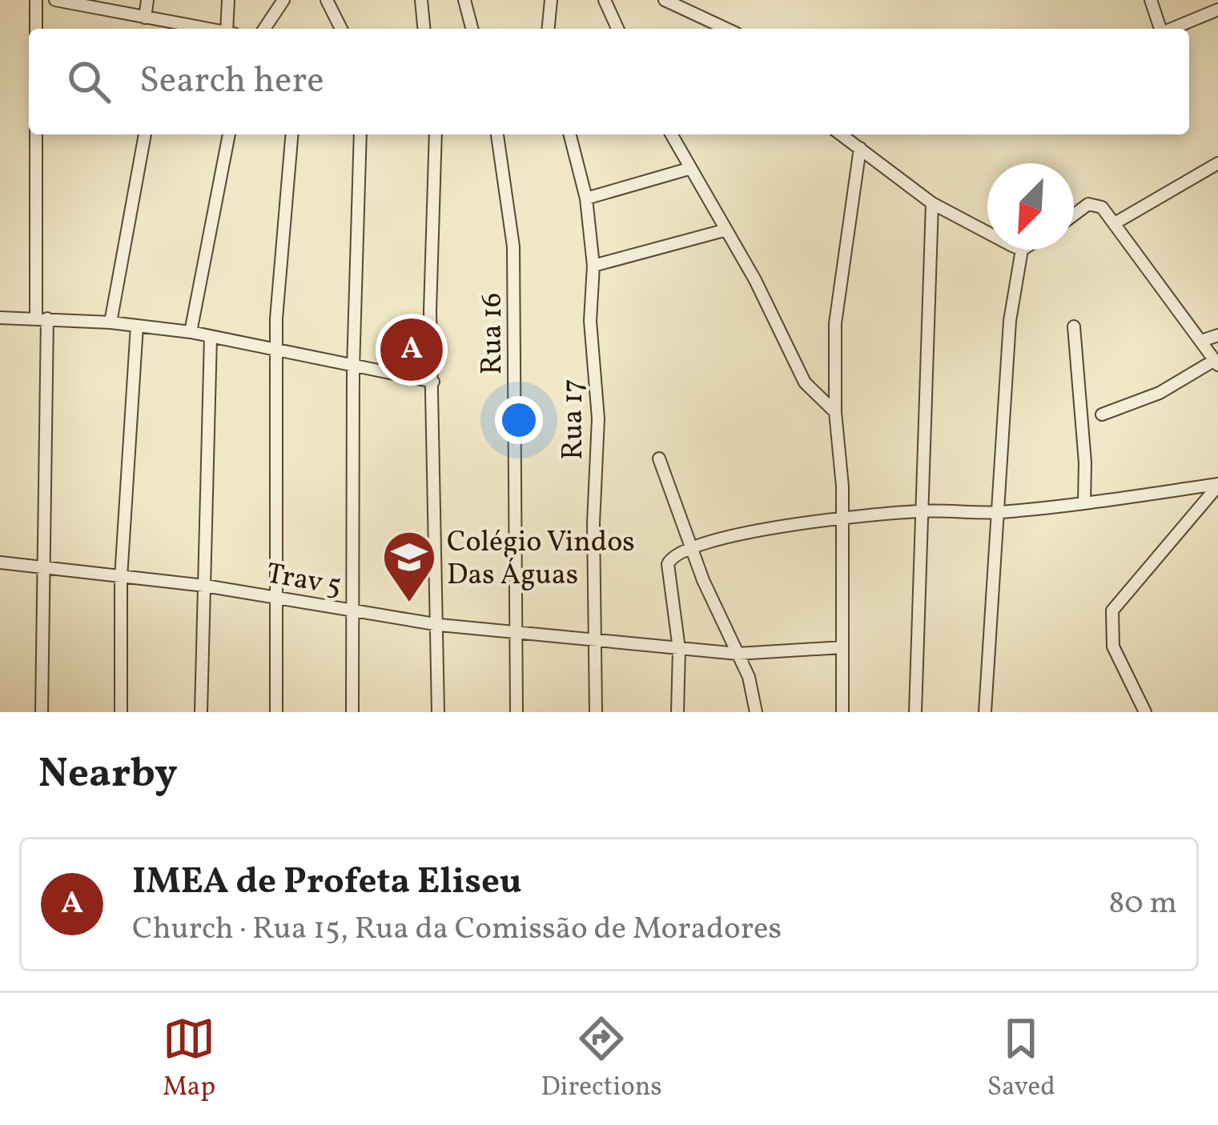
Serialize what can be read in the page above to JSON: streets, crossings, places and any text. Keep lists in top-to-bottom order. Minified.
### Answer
{"streets":{"street":["Rua 16","Rua 17","Trav 5"]},"crossings":[["Rua 16","Trav 5"],["Rua 17","Trav 5"]],"places":{"school or university":["Colégio Vindos Das Águas"]},"north":"bottom left","page":{"search":"Search here","pins":"A","heading":"Nearby","list":[{"mark":"A","name":"IMEA de Profeta Eliseu","note":"Church · Rua 15, Rua da Comissão de Moradores","value":"80 m"}],"nav":["Map","Directions","Saved"]}}
